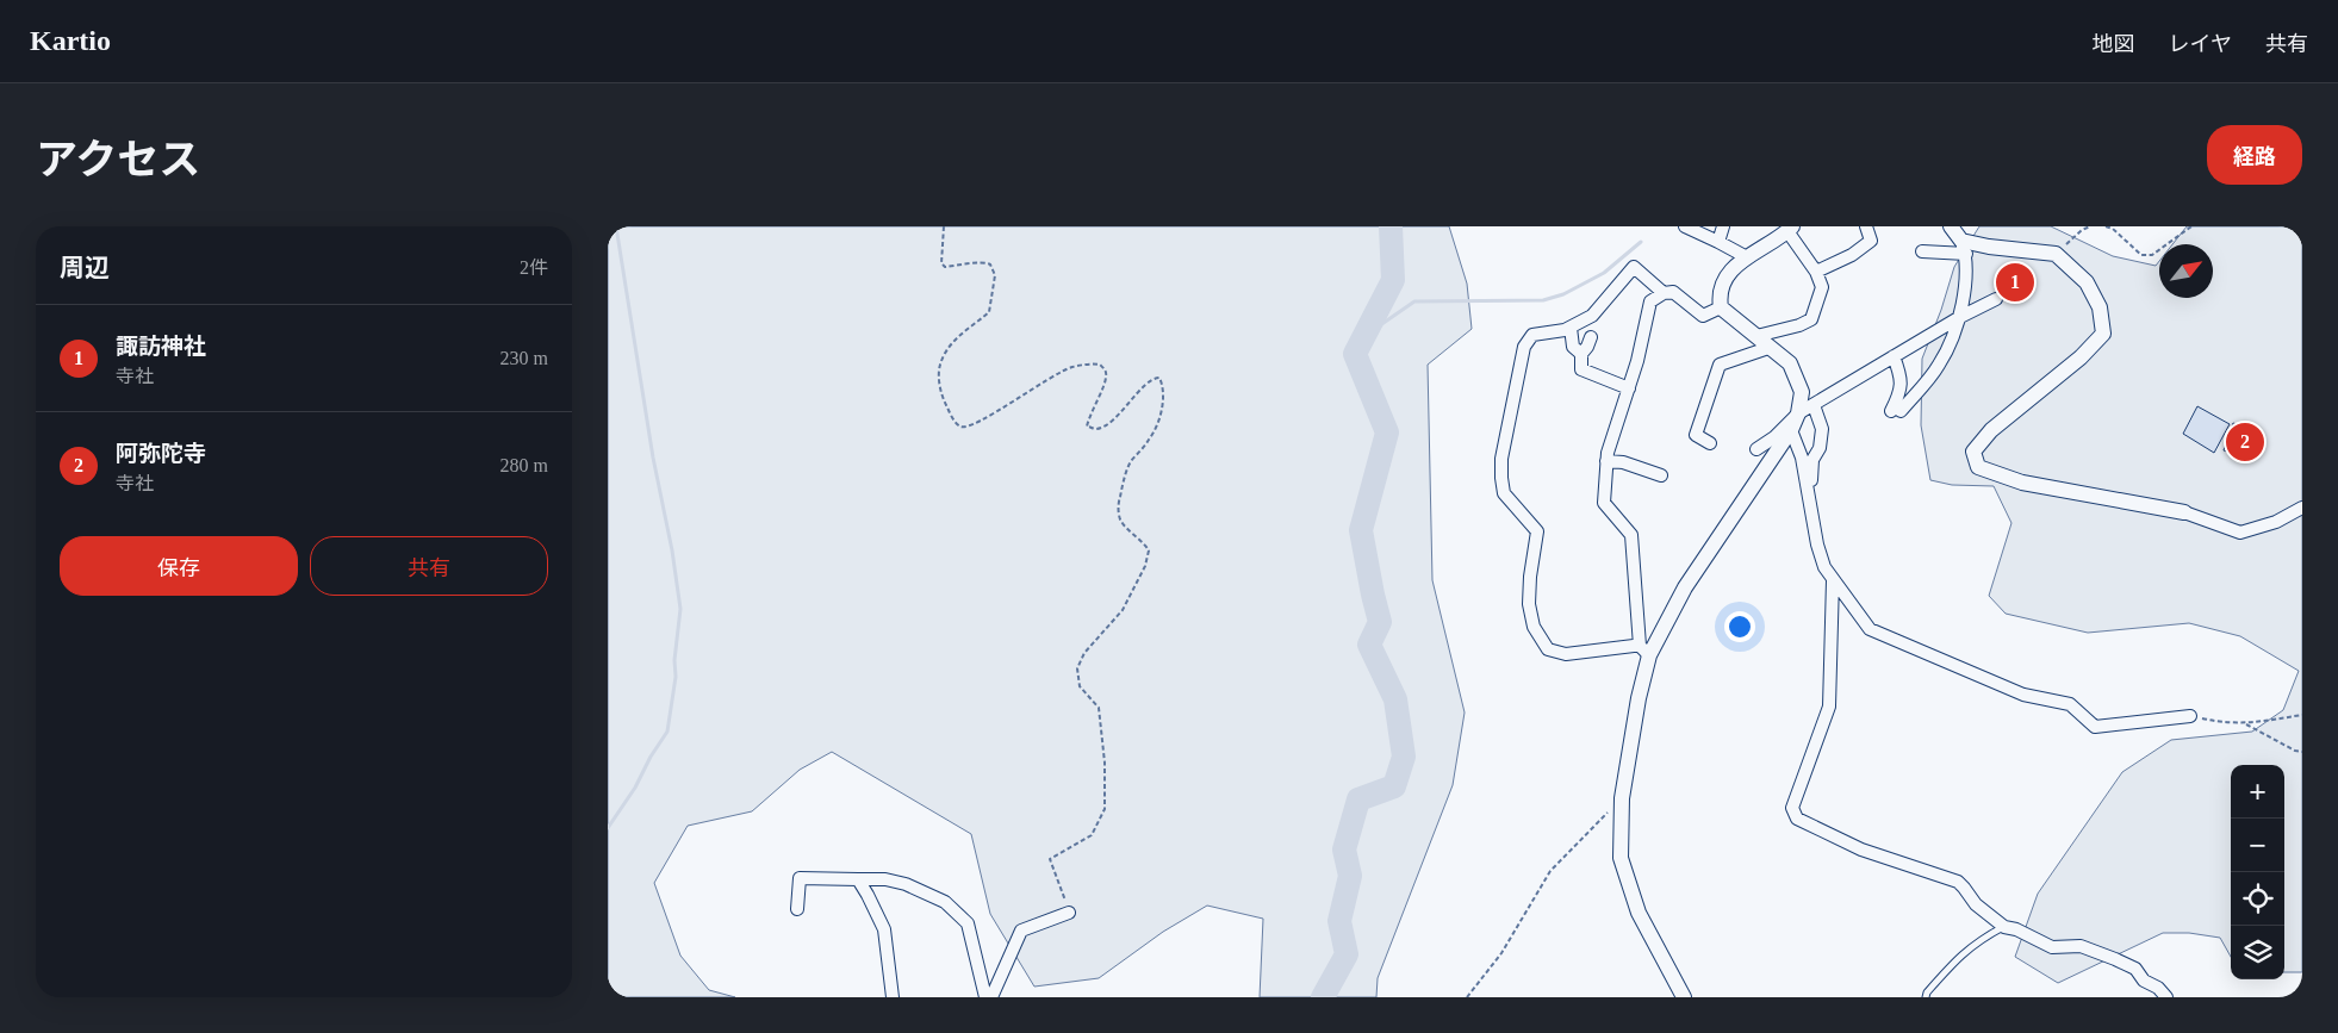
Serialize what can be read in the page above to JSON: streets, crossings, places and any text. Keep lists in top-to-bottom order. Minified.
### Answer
{"north":"top right","page":{"header":"Kartio","nav":["地図","レイヤ","共有"],"title":"アクセス","buttons":["経路",["保存","共有"]],"heading":["周辺","2件"],"pins":["1","2"],"list":[{"mark":"1","name":"諏訪神社","note":"寺社","value":"230 m"},{"mark":"2","name":"阿弥陀寺","note":"寺社","value":"280 m"}],"map_buttons":["+","−"]}}
